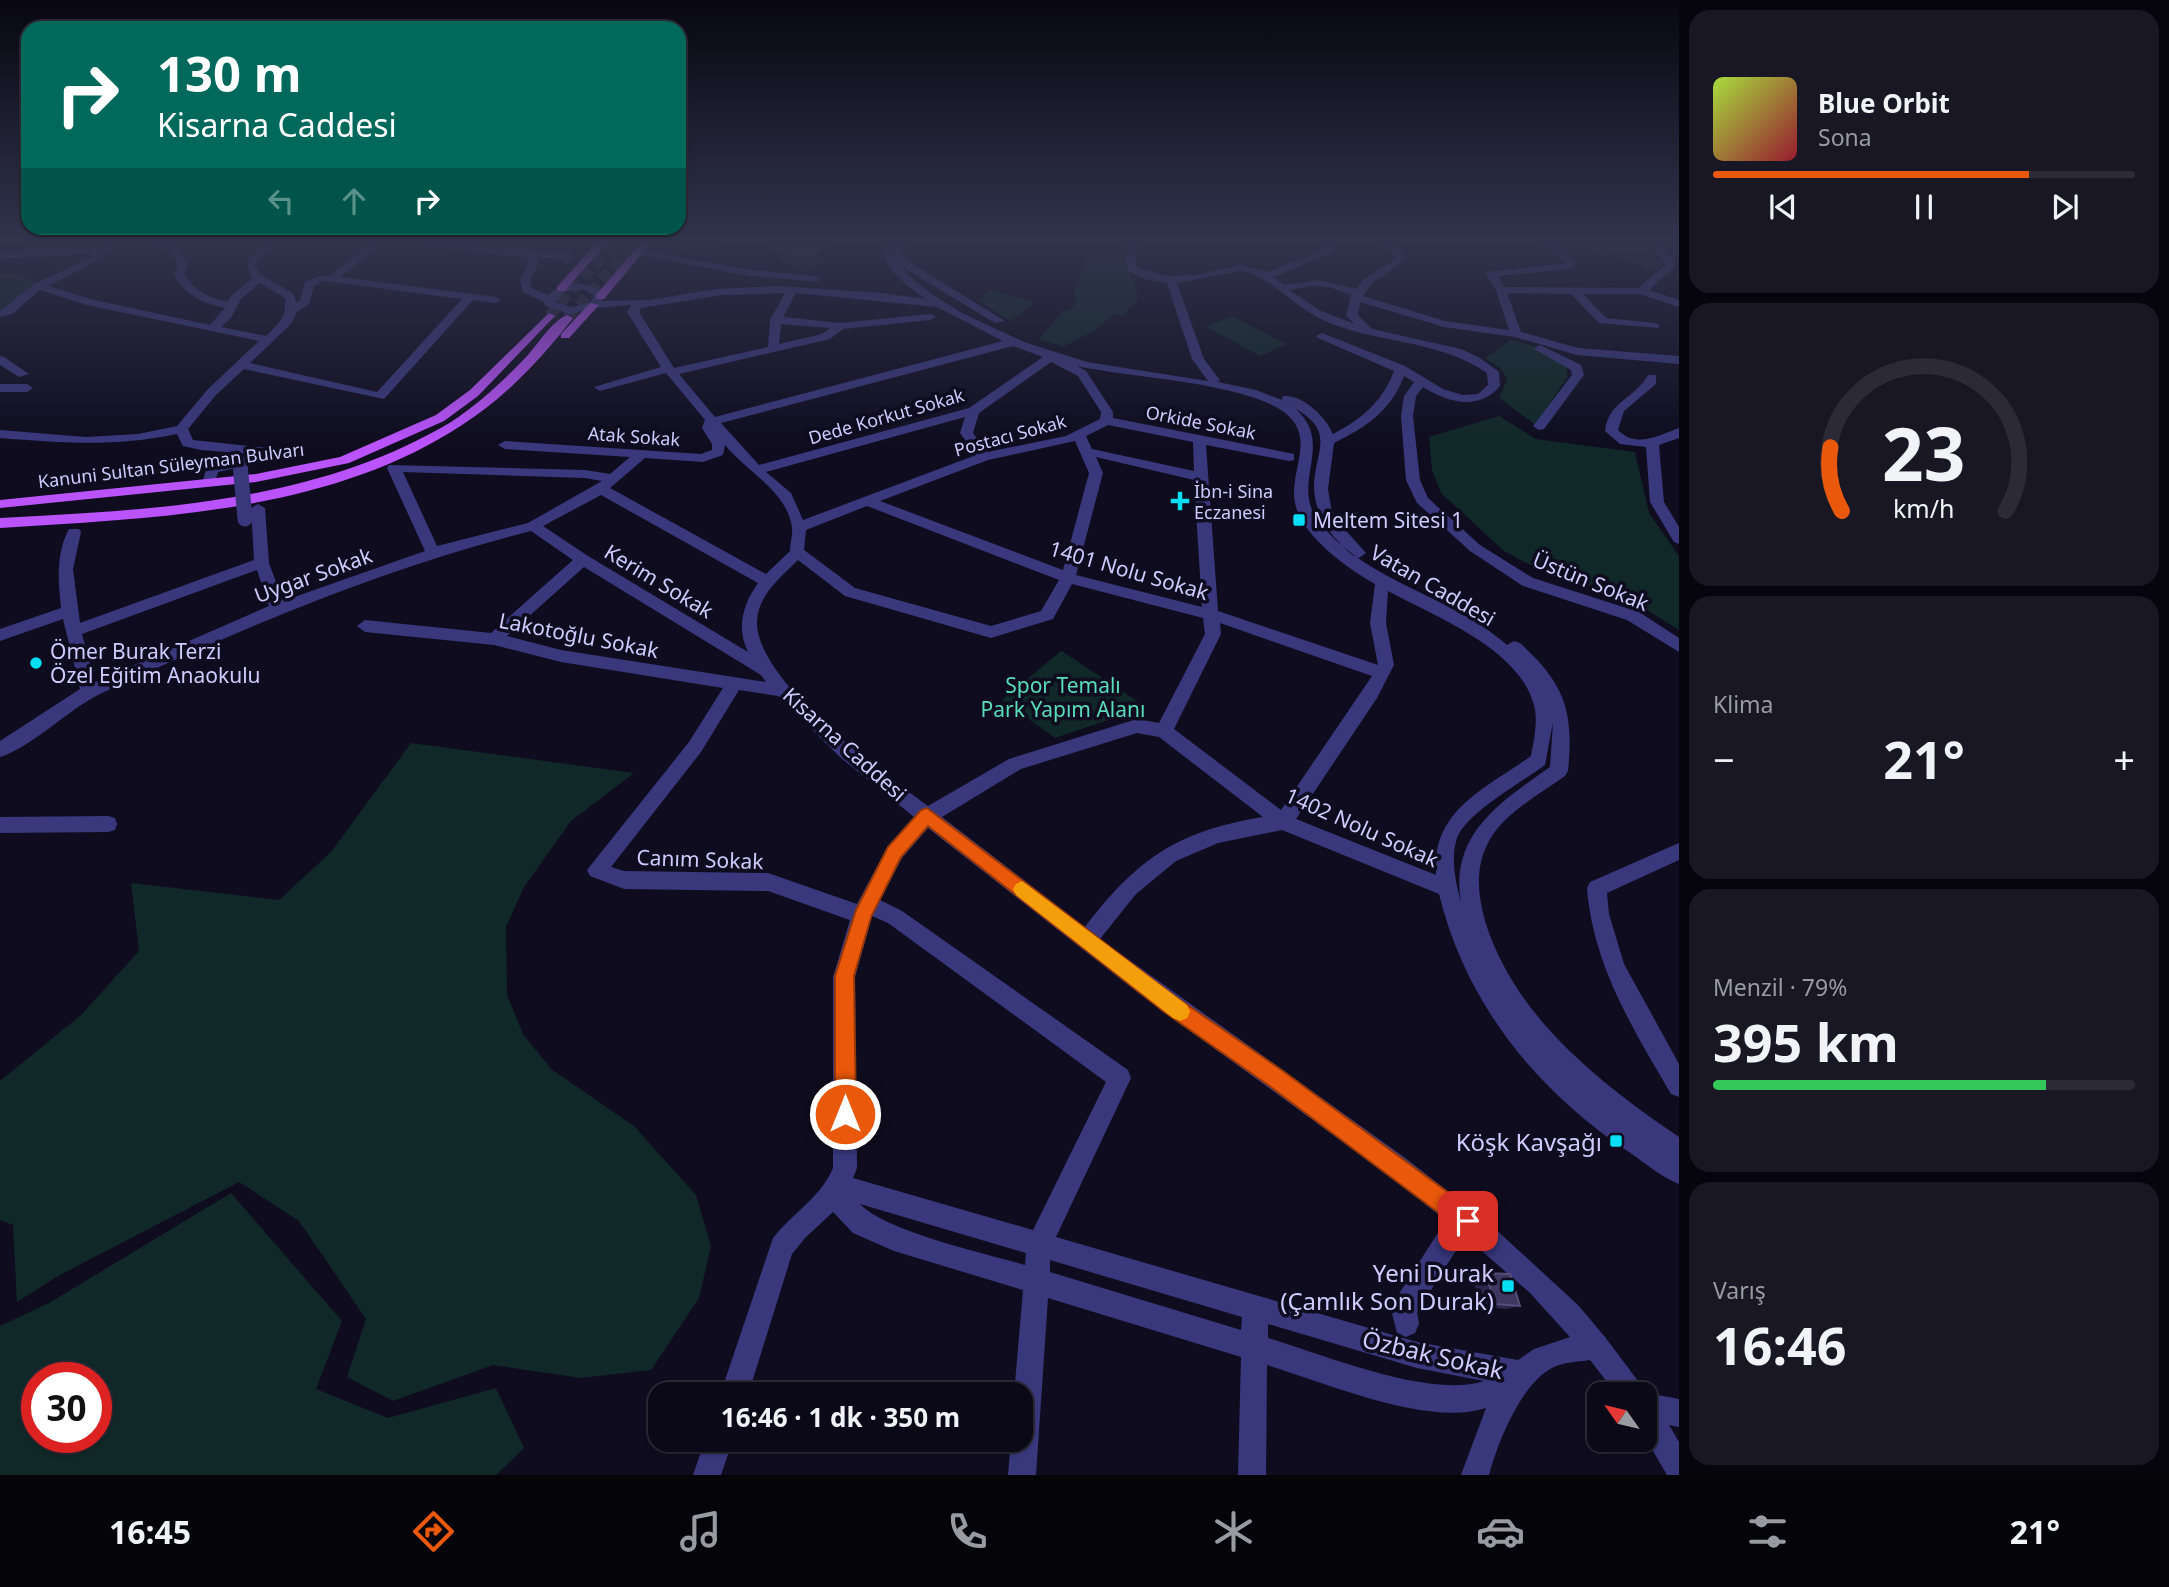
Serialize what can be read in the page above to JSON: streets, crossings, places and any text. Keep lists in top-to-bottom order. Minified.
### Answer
{"streets":{"main road":["Kanuni Sultan Süleyman Bulvarı"],"street":["Dede Korkut Sokak","Orkide Sokak","Postacı Sokak","Atak Sokak","1401 Nolu Sokak","Uygar Sokak","Kerim Sokak","Üstün Sokak","Vatan Caddesi","Lakotoğlu Sokak","Kisarna Caddesi","1402 Nolu Sokak","Canım Sokak","Özbak Sokak"]},"crossings":[["Dede Korkut Sokak","Vatan Caddesi"],["Orkide Sokak","Postacı Sokak"],["Postacı Sokak","1401 Nolu Sokak"],["Atak Sokak","Uygar Sokak"],["Uygar Sokak","Kerim Sokak"],["Kerim Sokak","Kisarna Caddesi"],["Vatan Caddesi","1402 Nolu Sokak"],["Lakotoğlu Sokak","Kisarna Caddesi"],["Lakotoğlu Sokak","Canım Sokak"]],"parks":["Spor Temalı Park Yapım Alanı"],"places":{"health":["İbn-i Sina Eczanesi"],"transit":["Meltem Sitesi 1","Köşk Kavşağı","Yeni Durak (Çamlık Son Durak)"],"other":["Ömer Burak Terzi Özel Eğitim Anaokulu"]},"north":"top left","page":{"turn":["130 m","Kisarna Caddesi"],"song":["Blue Orbit","Sona"],"tile":["Klima",["Menzil · 79%","395 km"],["Varış","16:46"]],"heat":["−","21°","+"],"limit":"30","trip":"16:46 · 1 dk · 350 m","tabs":["16:45","21°"],"gauge":["23","km/h"]}}
